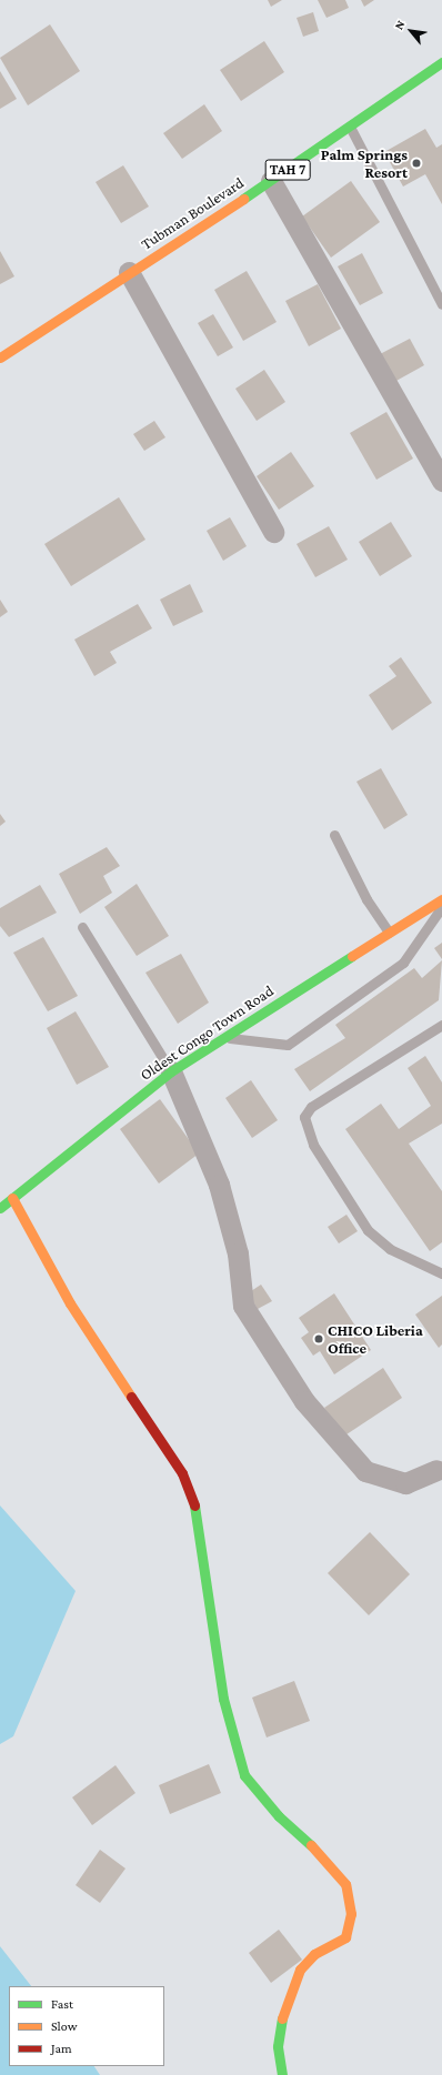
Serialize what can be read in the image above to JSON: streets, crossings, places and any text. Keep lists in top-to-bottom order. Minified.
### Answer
{"streets":{"main road":["TAH 7","Tubman Boulevard","Oldest Congo Town Road"]},"places":["Palm Springs Resort","CHICO Liberia Office"],"legend":["Fast","Slow","Jam"],"north":"top left"}
